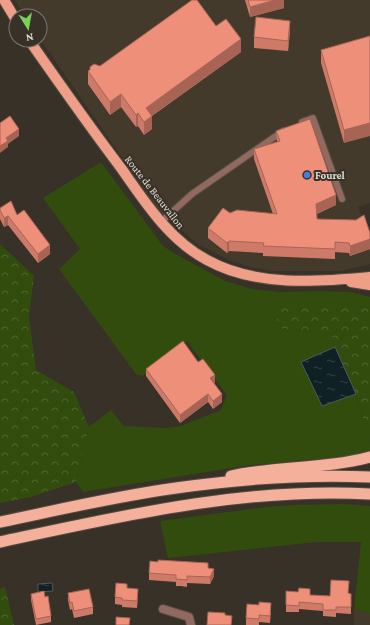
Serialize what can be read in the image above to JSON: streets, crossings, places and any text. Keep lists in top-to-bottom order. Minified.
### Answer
{"streets":{"main road":["Route de Beauvallon"]},"places":["Fourel"],"north":"bottom"}
